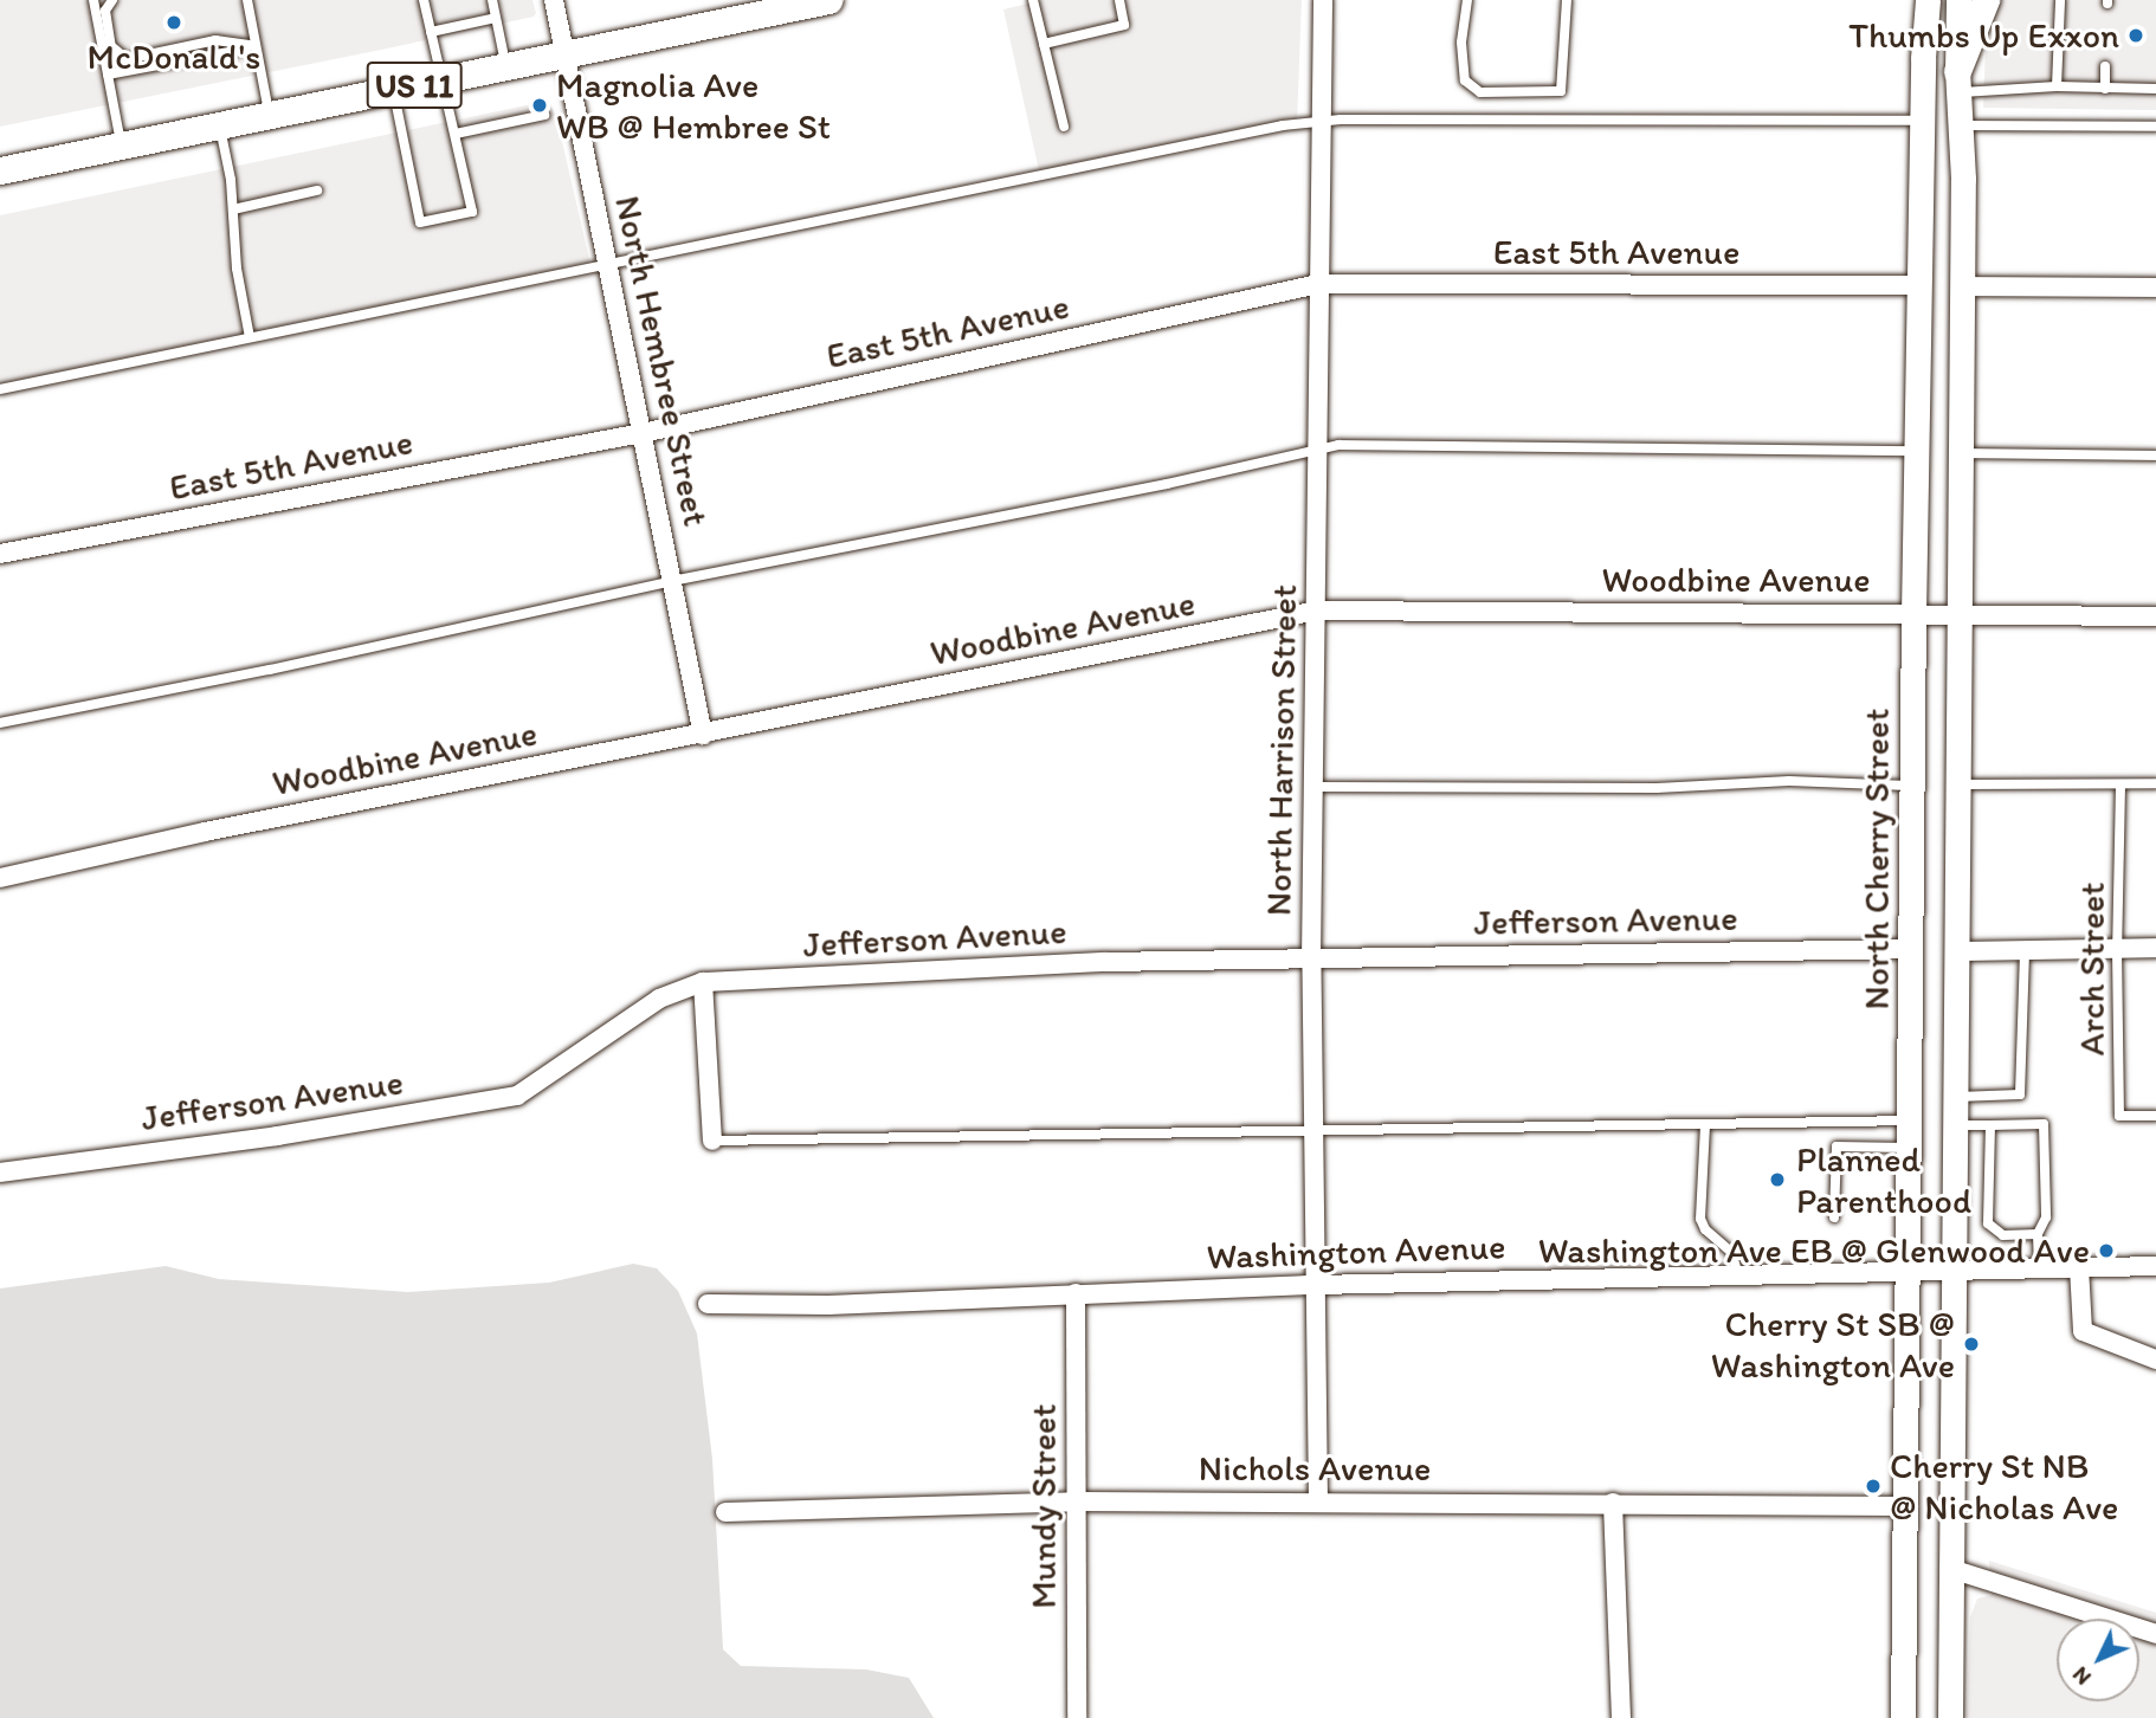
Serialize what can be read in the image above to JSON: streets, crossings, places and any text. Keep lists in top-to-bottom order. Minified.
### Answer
{"streets":{"main road":["US 11","North Cherry Street"],"street":["East 5th Avenue","North Hembree Street","Woodbine Avenue","North Harrison Street","Jefferson Avenue","Washington Avenue","Nichols Avenue","Mundy Street"],"lane":["Arch Street"]},"crossings":[["US 11","North Hembree Street"],["East 5th Avenue","North Hembree Street"],["East 5th Avenue","North Harrison Street"],["East 5th Avenue","North Cherry Street"],["North Hembree Street","Woodbine Avenue"],["Woodbine Avenue","North Harrison Street"],["Woodbine Avenue","North Cherry Street"],["North Harrison Street","Jefferson Avenue"],["North Harrison Street","Washington Avenue"],["North Harrison Street","Nichols Avenue"],["North Cherry Street","Jefferson Avenue"],["North Cherry Street","Washington Avenue"],["North Cherry Street","Nichols Avenue"],["Washington Avenue","Mundy Street"],["Nichols Avenue","Mundy Street"]],"places":["McDonald's","Thumbs Up Exxon","Magnolia Ave WB @ Hembree St","Planned Parenthood","Washington Ave EB @ Glenwood Ave","Cherry St SB @ Washington Ave","Cherry St NB @ Nicholas Ave"],"north":"bottom left"}
